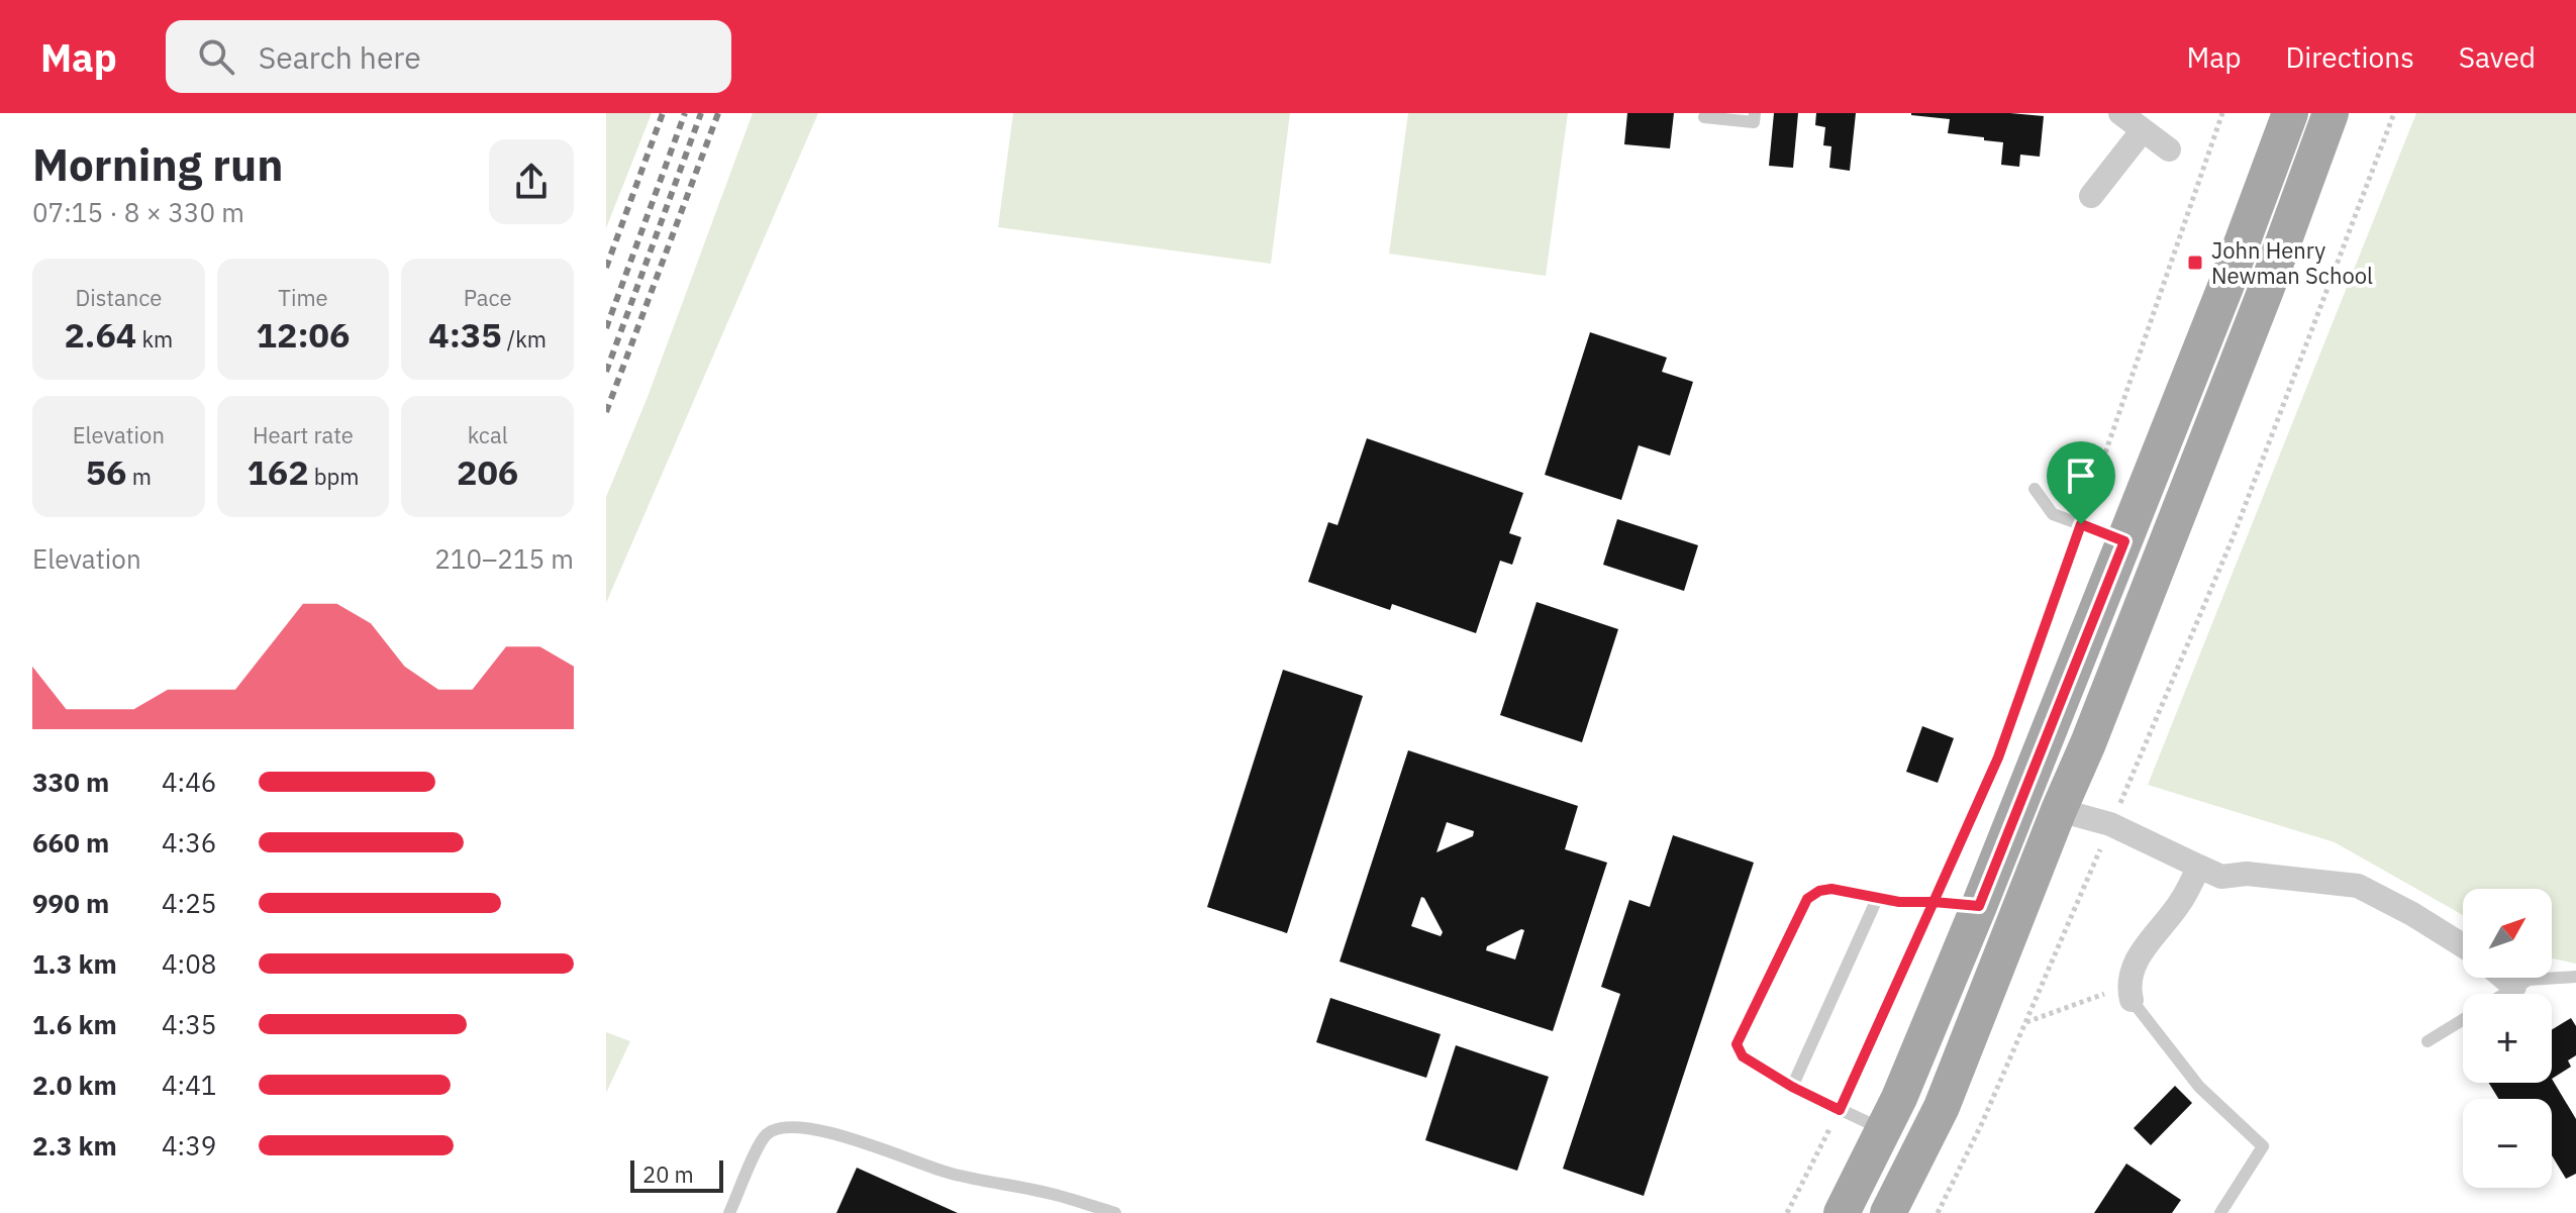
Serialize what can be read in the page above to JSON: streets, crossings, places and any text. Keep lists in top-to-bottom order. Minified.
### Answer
{"places":{"transit":["John Henry Newman School"]},"scale_bar":"20 m","north":"top right","page":{"header":"Map","search":"Search here","nav":["Map","Directions","Saved"],"heading":["Morning run","07:15 · 8 × 330 m"],"stats":[["Distance","2.64 km"],["Time","12:06"],["Pace","4:35 /km"],["Elevation","56 m"],["Heart rate","162 bpm"],["kcal","206"]],"chart":["Elevation","210–215 m"],"list":[{"name":"330 m","note":"4:46"},{"name":"660 m","note":"4:36"},{"name":"990 m","note":"4:25"},{"name":"1.3 km","note":"4:08"},{"name":"1.6 km","note":"4:35"},{"name":"2.0 km","note":"4:41"},{"name":"2.3 km","note":"4:39"}],"map_buttons":["+","−"],"scale":"20 m"}}
